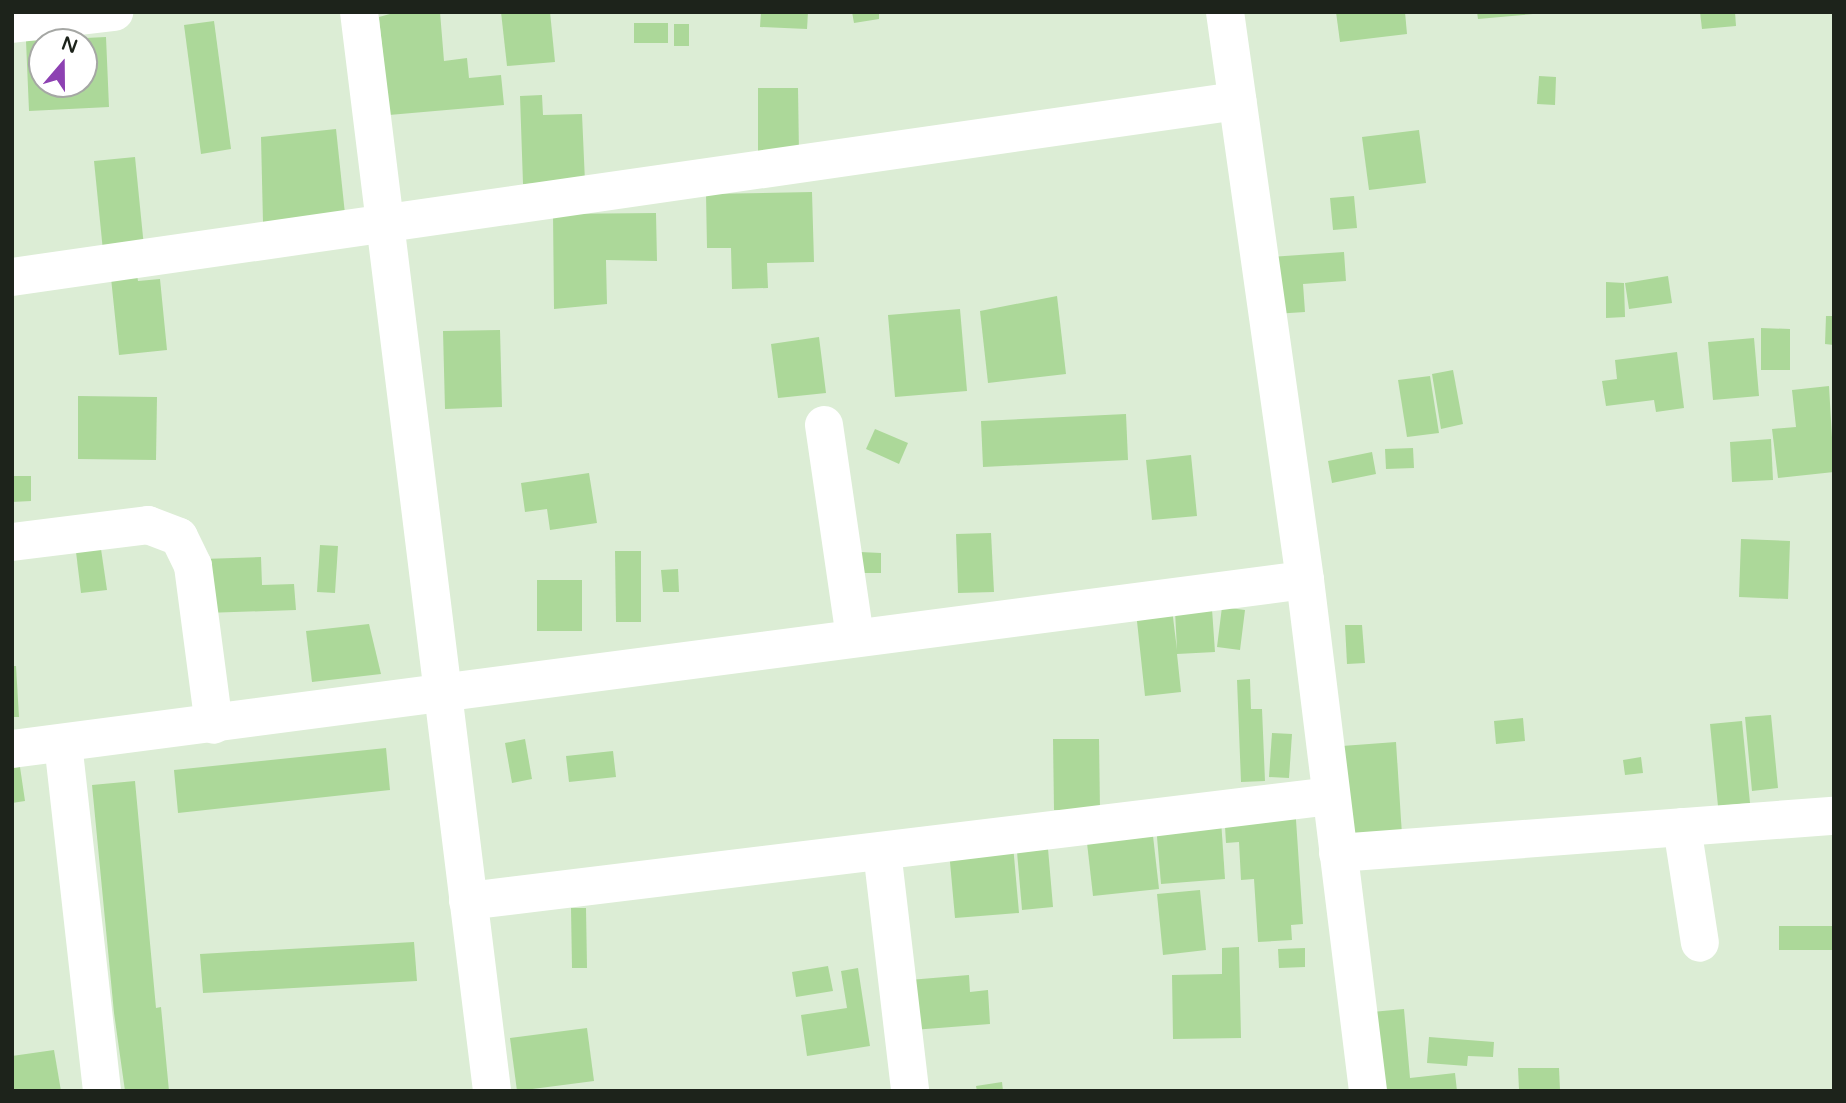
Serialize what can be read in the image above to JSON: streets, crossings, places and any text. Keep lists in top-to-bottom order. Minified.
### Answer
{"north":"top"}
